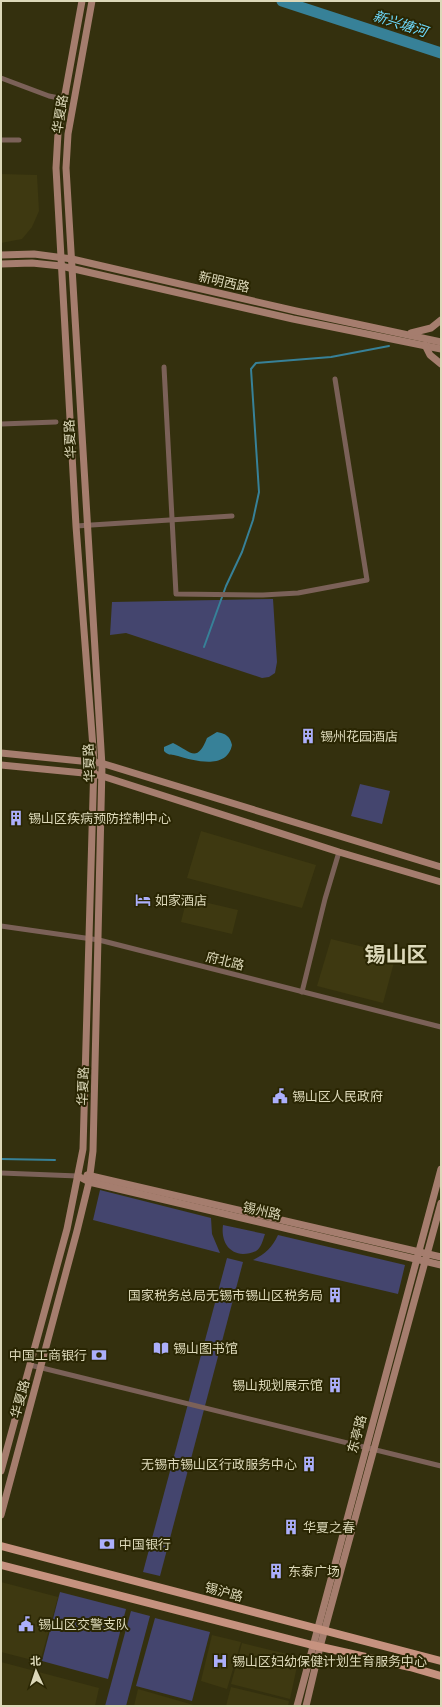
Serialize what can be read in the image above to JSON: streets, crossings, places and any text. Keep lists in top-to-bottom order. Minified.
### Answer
{"streets":{"main road":["锡沪路"],"street":["华夏路","新明西路","府北路","锡州路","东亭路"]},"crossings":[["华夏路","新明西路"],["华夏路","府北路"],["华夏路","锡州路"],["锡州路","东亭路"],["东亭路","锡沪路"]],"districts":["锡山区"],"water":["新兴塘河"],"places":{"building":["锡州花园酒店","锡山区疾病预防控制中心","国家税务总局无锡市锡山区税务局","锡山规划展示馆","无锡市锡山区行政服务中心","华夏之春","东泰广场"],"hotel":["如家酒店"],"public building":["锡山区人民政府","锡山区交警支队"],"library":["锡山图书馆"],"bank":["中国工商银行","中国银行"],"hospital":["锡山区妇幼保健计划生育服务中心"]},"north":"top"}
